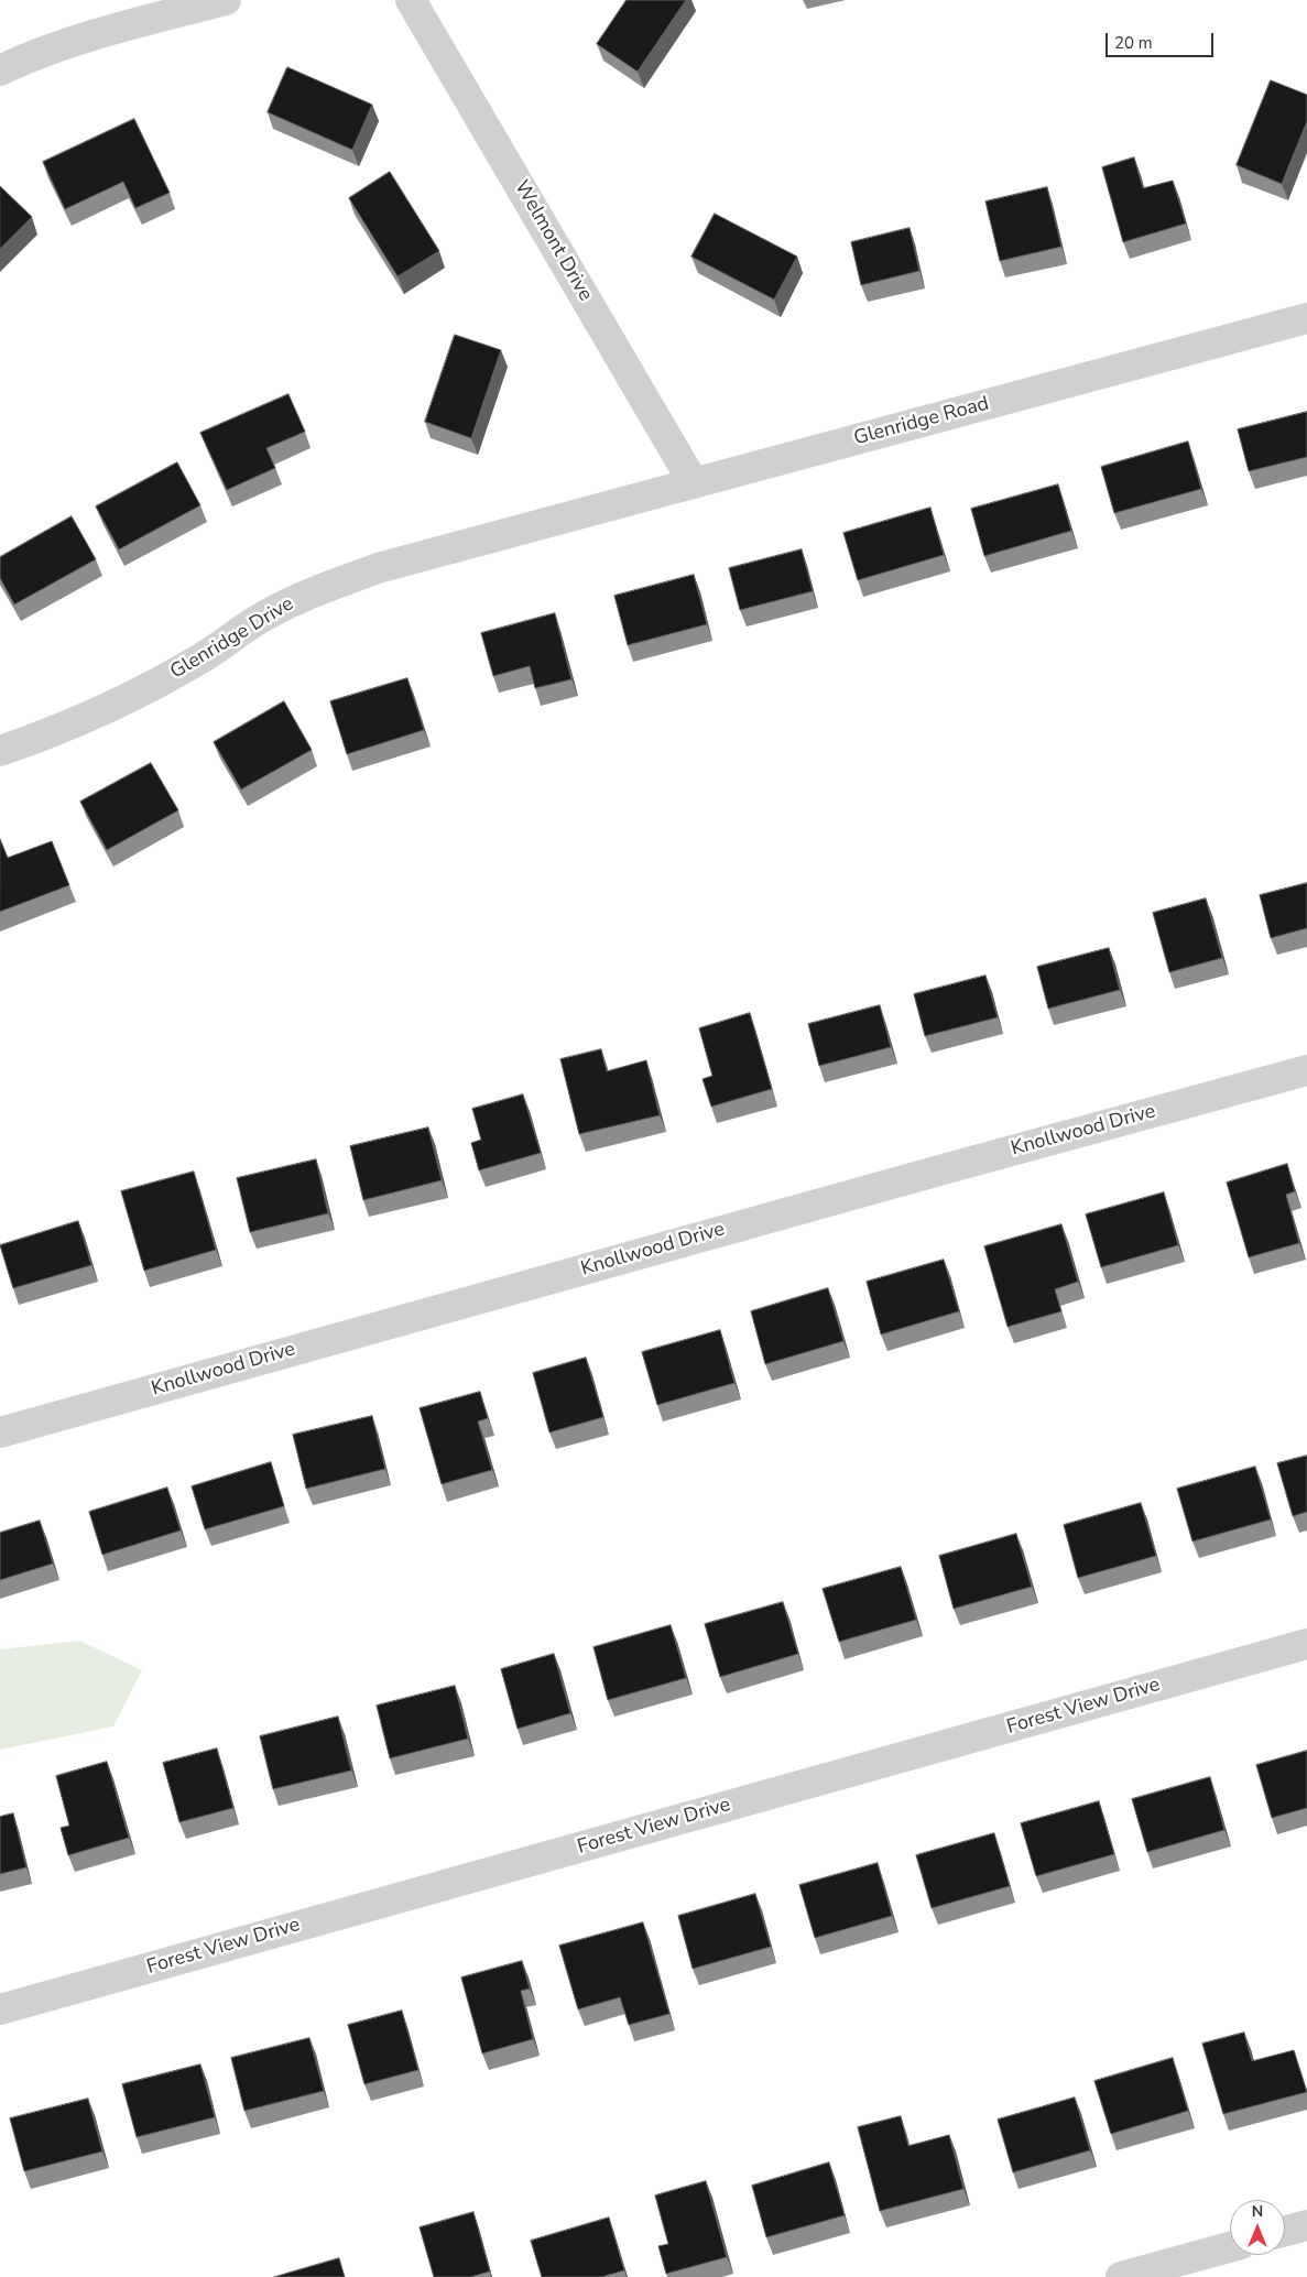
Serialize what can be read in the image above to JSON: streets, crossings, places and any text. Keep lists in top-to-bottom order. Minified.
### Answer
{"streets":{"street":["Welmont Drive","Glenridge Road","Glenridge Drive","Knollwood Drive","Forest View Drive"]},"crossings":[["Welmont Drive","Glenridge Road"],["Glenridge Road","Glenridge Drive"]],"scale_bar":"20 m","north":"top"}
